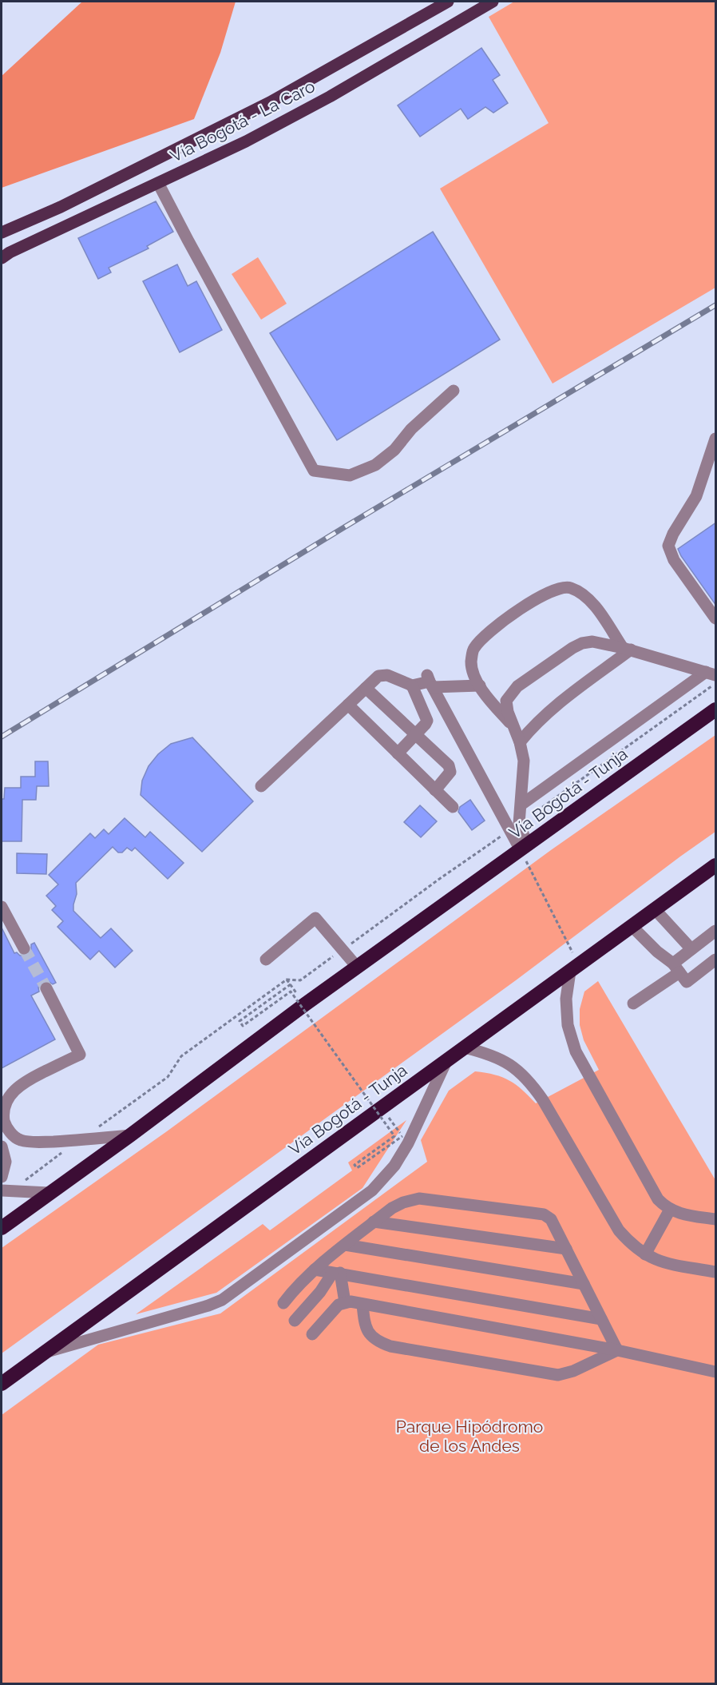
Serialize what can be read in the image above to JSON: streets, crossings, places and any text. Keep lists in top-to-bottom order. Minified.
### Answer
{"streets":{"highway":["Vía Bogotá - Tunja"],"main road":["Vía Bogotá - La Caro"]},"parks":["Parque Hipódromo de los Andes"]}
